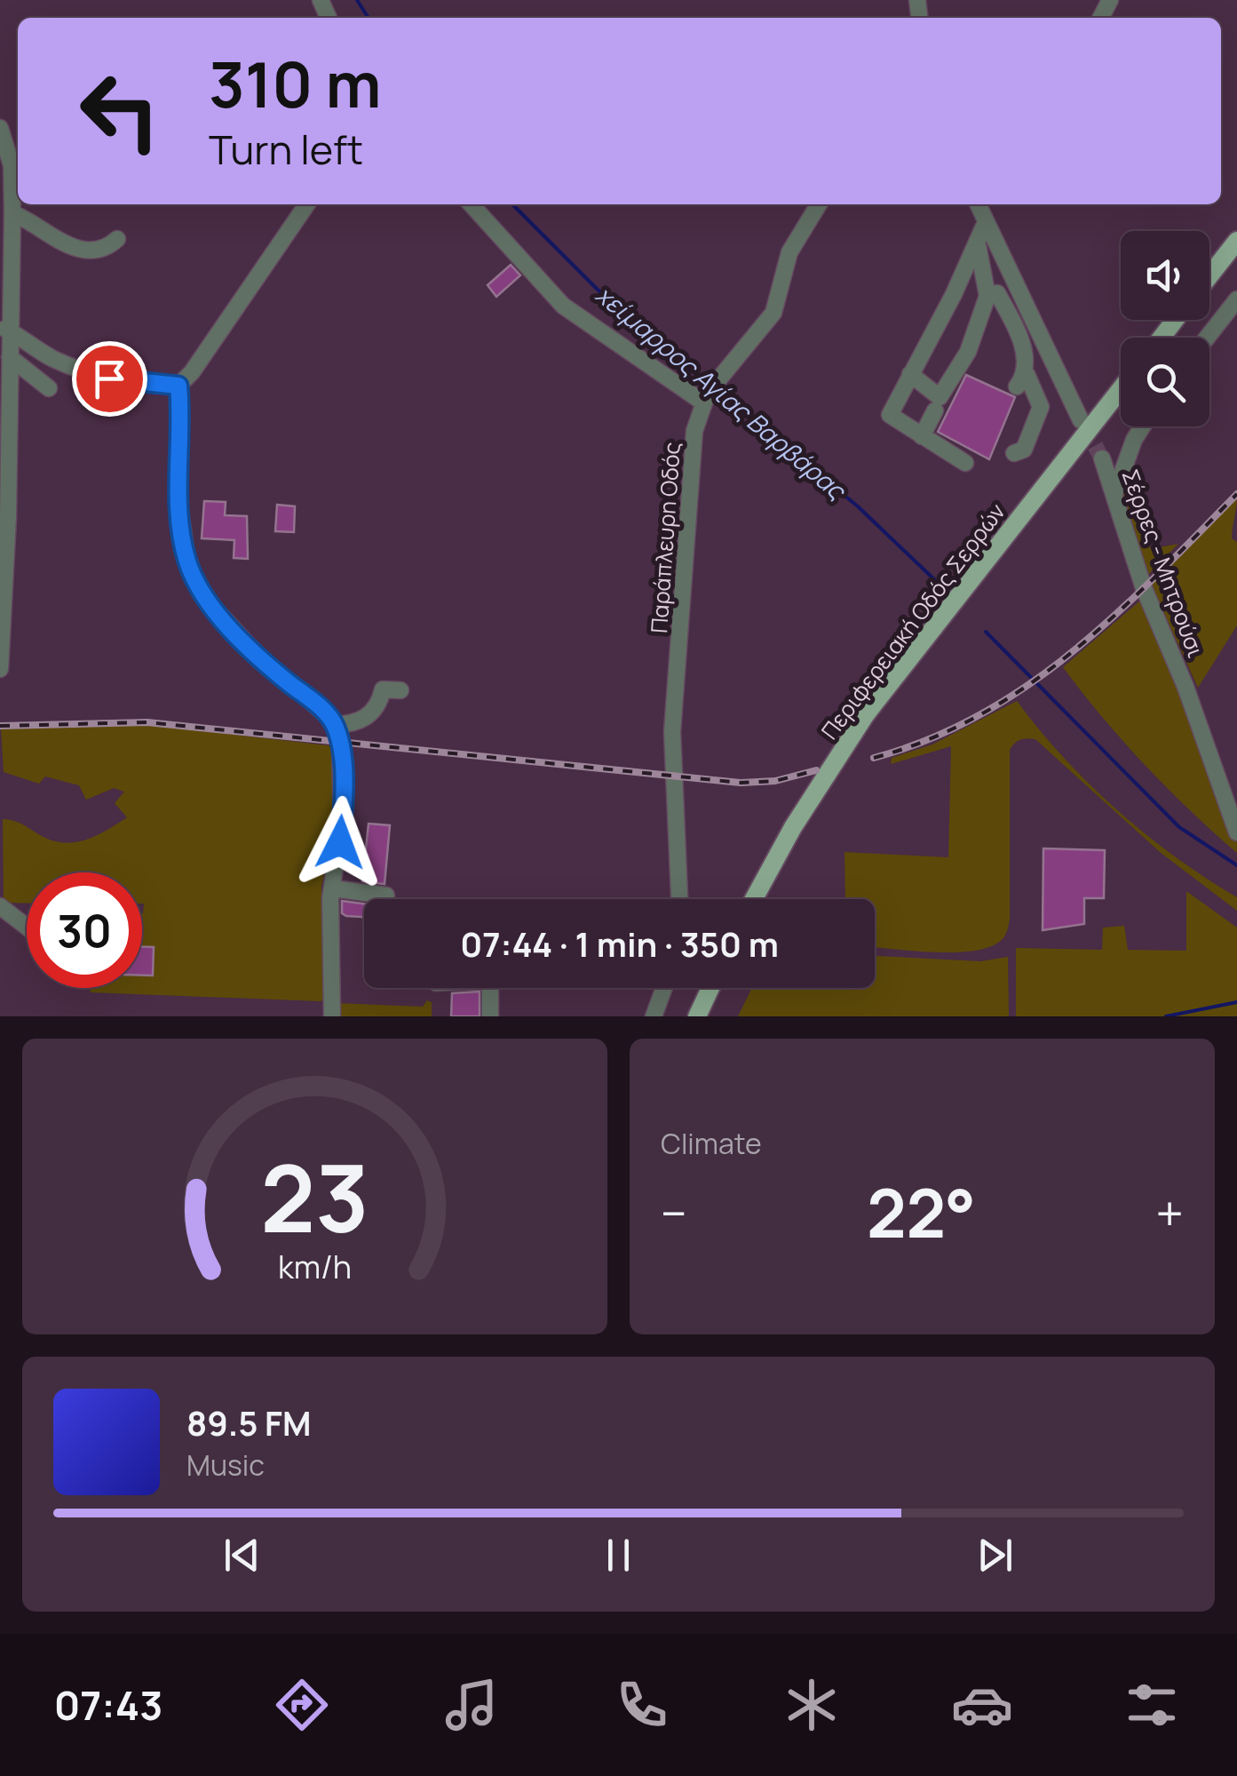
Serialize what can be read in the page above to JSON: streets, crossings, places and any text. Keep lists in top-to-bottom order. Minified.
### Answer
{"streets":{"main road":["Περιφερειακή Οδός Σερρών"],"street":["Παράπλευρη Οδός","Σέρρες - Μητρούσι"]},"water":["χείμαρρος Αγίας Βαρβάρας"],"page":{"turn":["310 m","Turn left"],"limit":"30","trip":"07:44 · 1 min · 350 m","tile":"Climate","heat":["−","22°","+"],"song":["89.5 FM","Music"],"tabs":"07:43","gauge":["23","km/h"]}}
